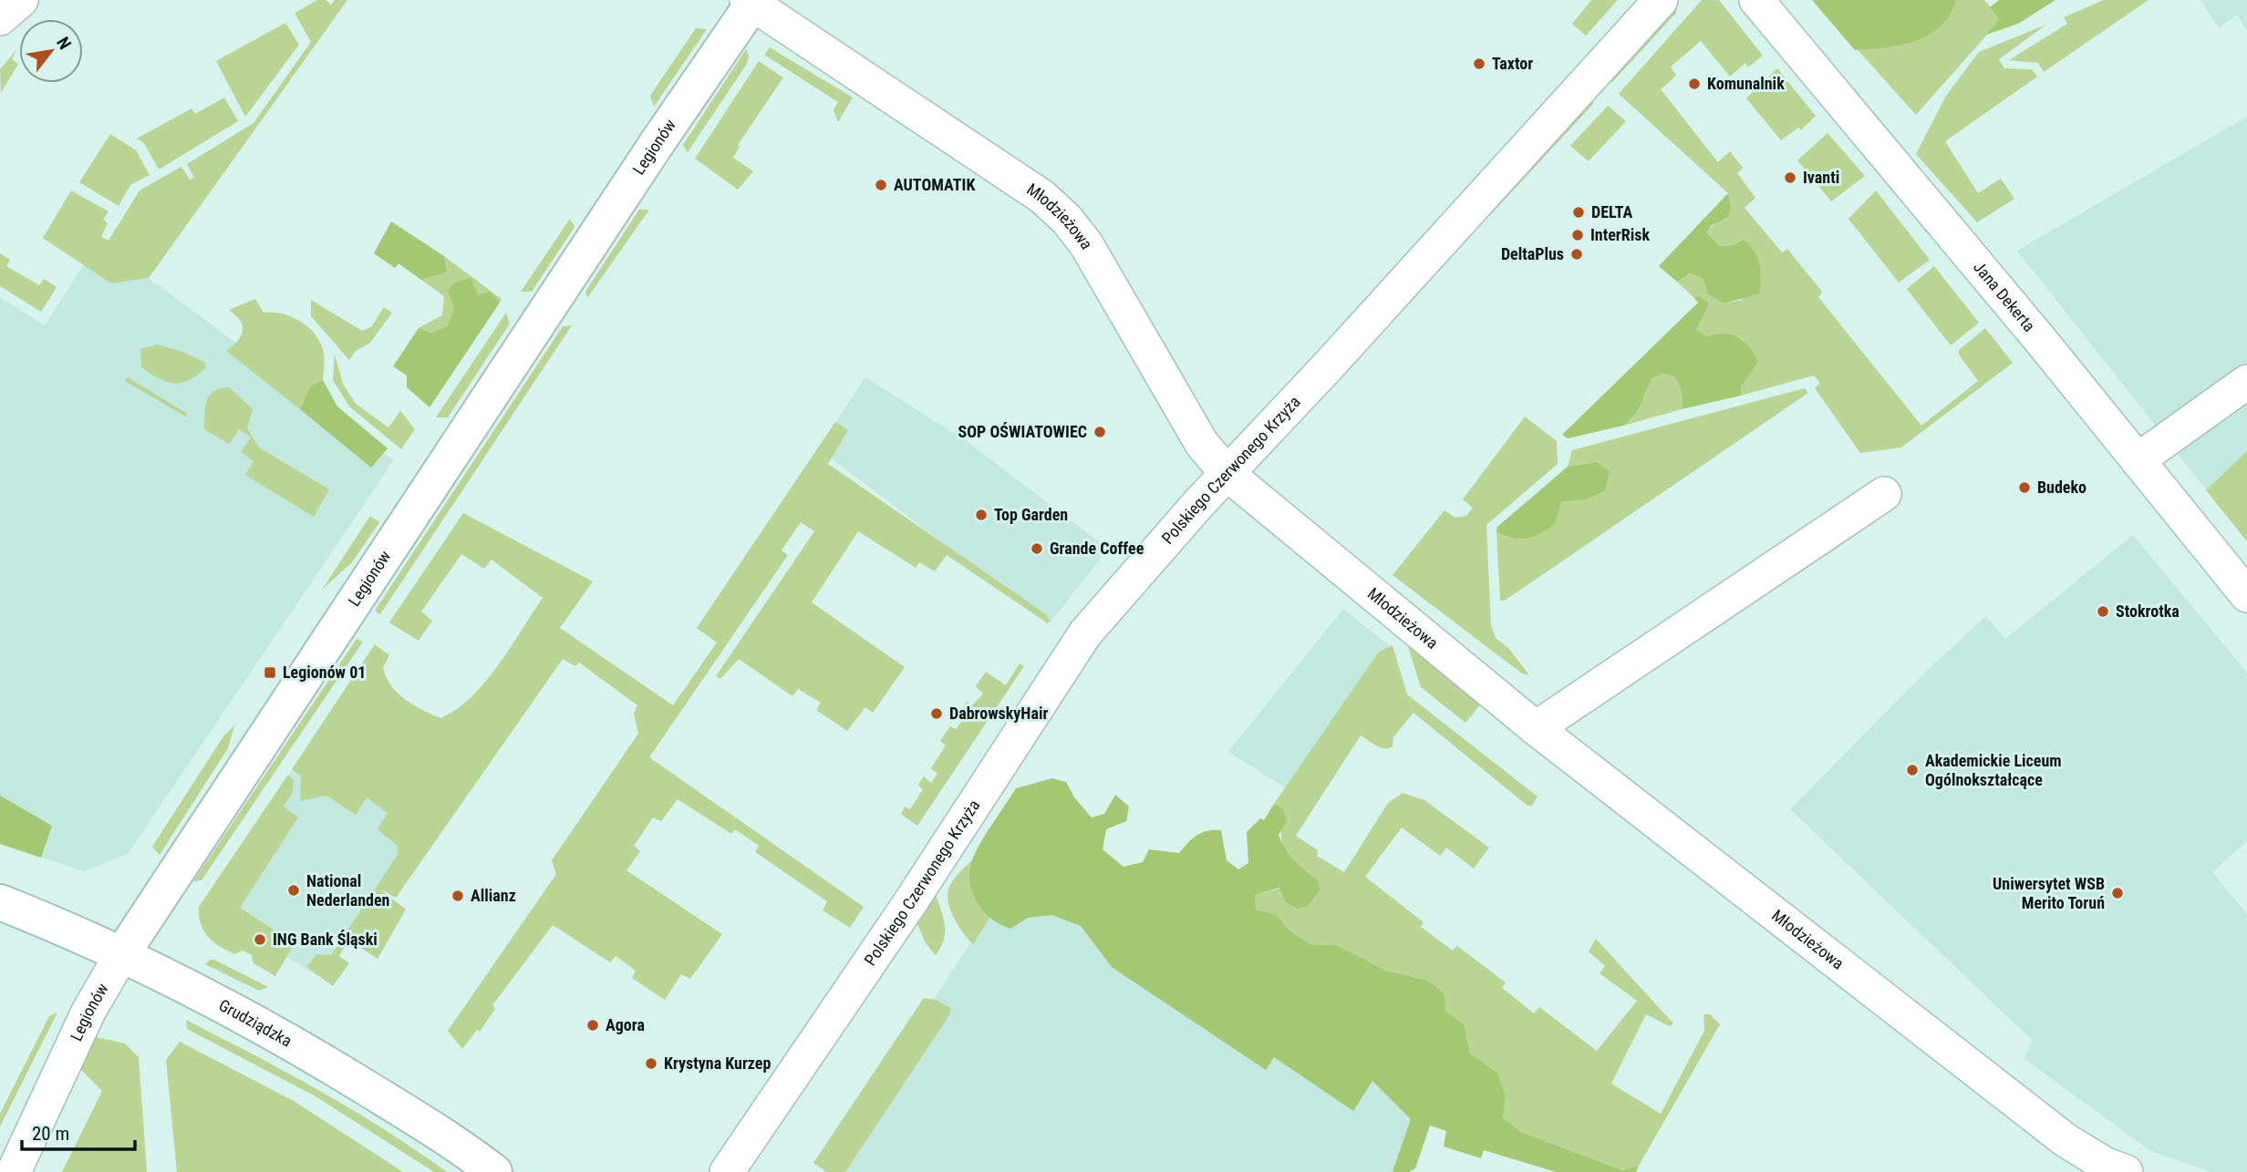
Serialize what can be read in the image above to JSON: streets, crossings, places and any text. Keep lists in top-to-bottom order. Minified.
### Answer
{"streets":{"street":["Legionów","Młodzieżowa","Jana Dekerta","Polskiego Czerwonego Krzyża","Grudziądzka"]},"crossings":[["Legionów","Młodzieżowa"],["Legionów","Grudziądzka"],["Młodzieżowa","Polskiego Czerwonego Krzyża"]],"places":{"other":["Taxtor","Komunalnik","Ivanti","AUTOMATIK","DELTA","InterRisk","DeltaPlus","SOP OŚWIATOWIEC","Budeko","Top Garden","Grande Coffee","Stokrotka","DabrowskyHair","Akademickie Liceum Ogólnokształcące","National Nederlanden","Uniwersytet WSB Merito Toruń","Allianz","ING Bank Śląski","Agora","Krystyna Kurzep"],"transit":["Legionów 01"]},"scale_bar":"20 m","north":"top right"}
